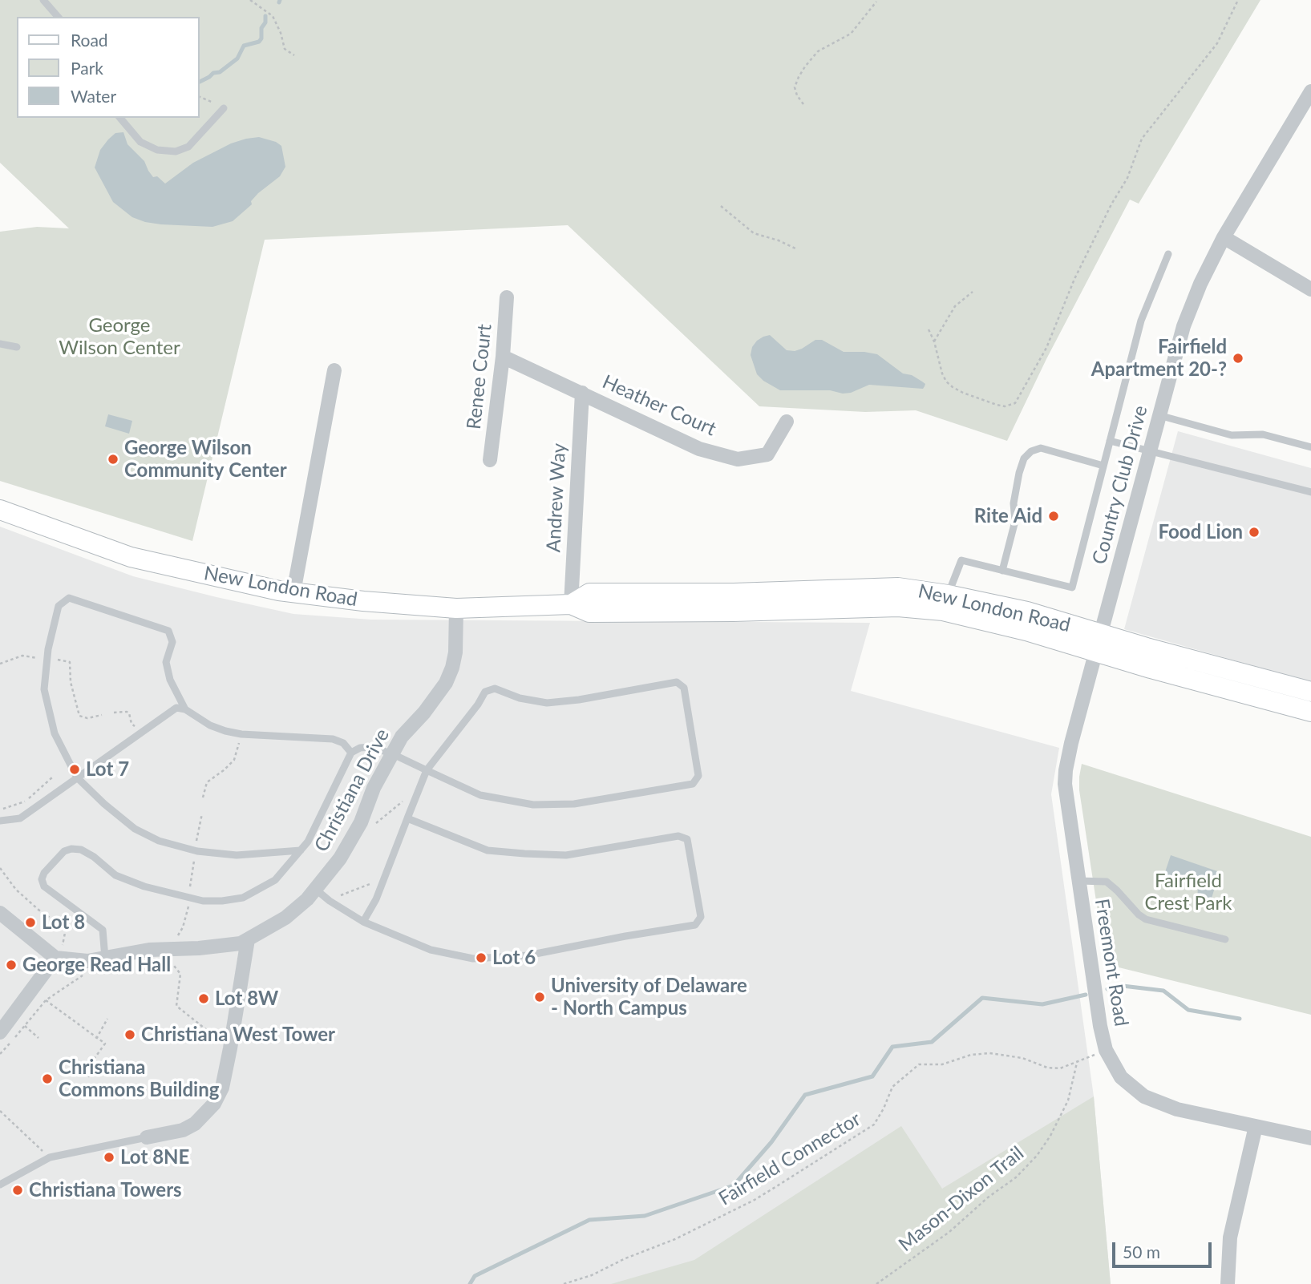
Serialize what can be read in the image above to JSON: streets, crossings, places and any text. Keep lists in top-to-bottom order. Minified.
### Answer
{"streets":{"main road":["New London Road"],"street":["Renee Court","Heather Court","Country Club Drive","Andrew Way","Christiana Drive","Freemont Road"],"path":["Fairfield Connector","Mason-Dixon Trail"]},"crossings":[["Renee Court","Heather Court"],["Heather Court","Andrew Way"],["Country Club Drive","New London Road"],["Country Club Drive","Freemont Road"],["Andrew Way","New London Road"],["New London Road","Christiana Drive"],["New London Road","Freemont Road"],["Freemont Road","Fairfield Connector"],["Fairfield Connector","Mason-Dixon Trail"]],"parks":["George Wilson Center","Fairfield Crest Park"],"places":["Fairfield Apartment 20-?","George Wilson Community Center","Rite Aid","Food Lion","Lot 7","Lot 8","Lot 6","George Read Hall","University of Delaware - North Campus","Lot 8W","Christiana West Tower","Christiana Commons Building","Lot 8NE","Christiana Towers"],"legend":["Road","Park","Water"],"scale_bar":"50 m"}
